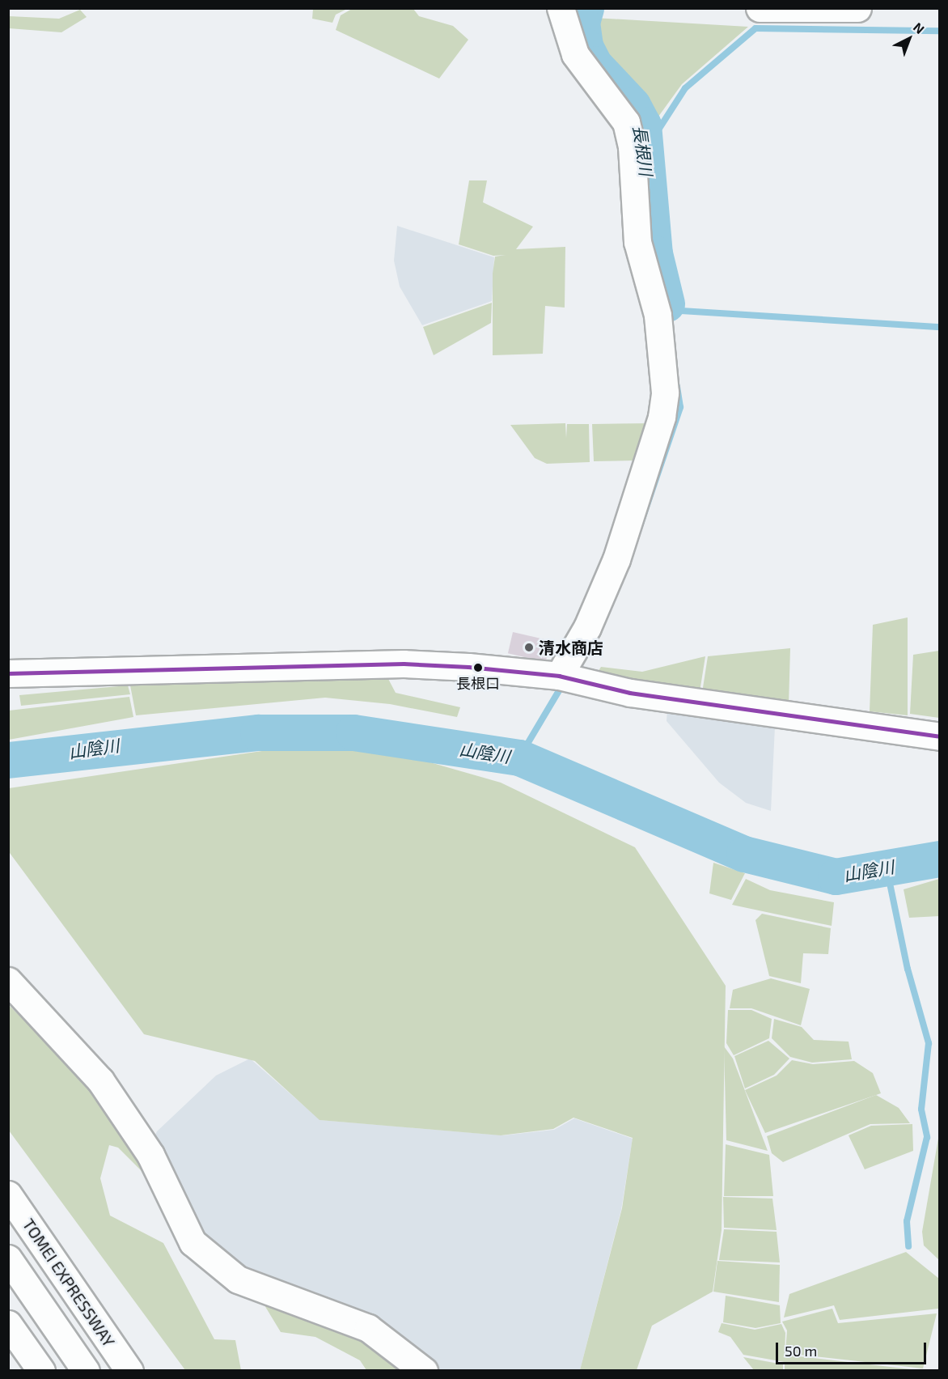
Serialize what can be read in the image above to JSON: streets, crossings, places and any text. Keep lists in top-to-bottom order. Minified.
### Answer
{"streets":{"main road":["TOMEI EXPRESSWAY"]},"water":["長根川","山陰川"],"places":["清水商店","長根口"],"scale_bar":"50 m","north":"top right"}
